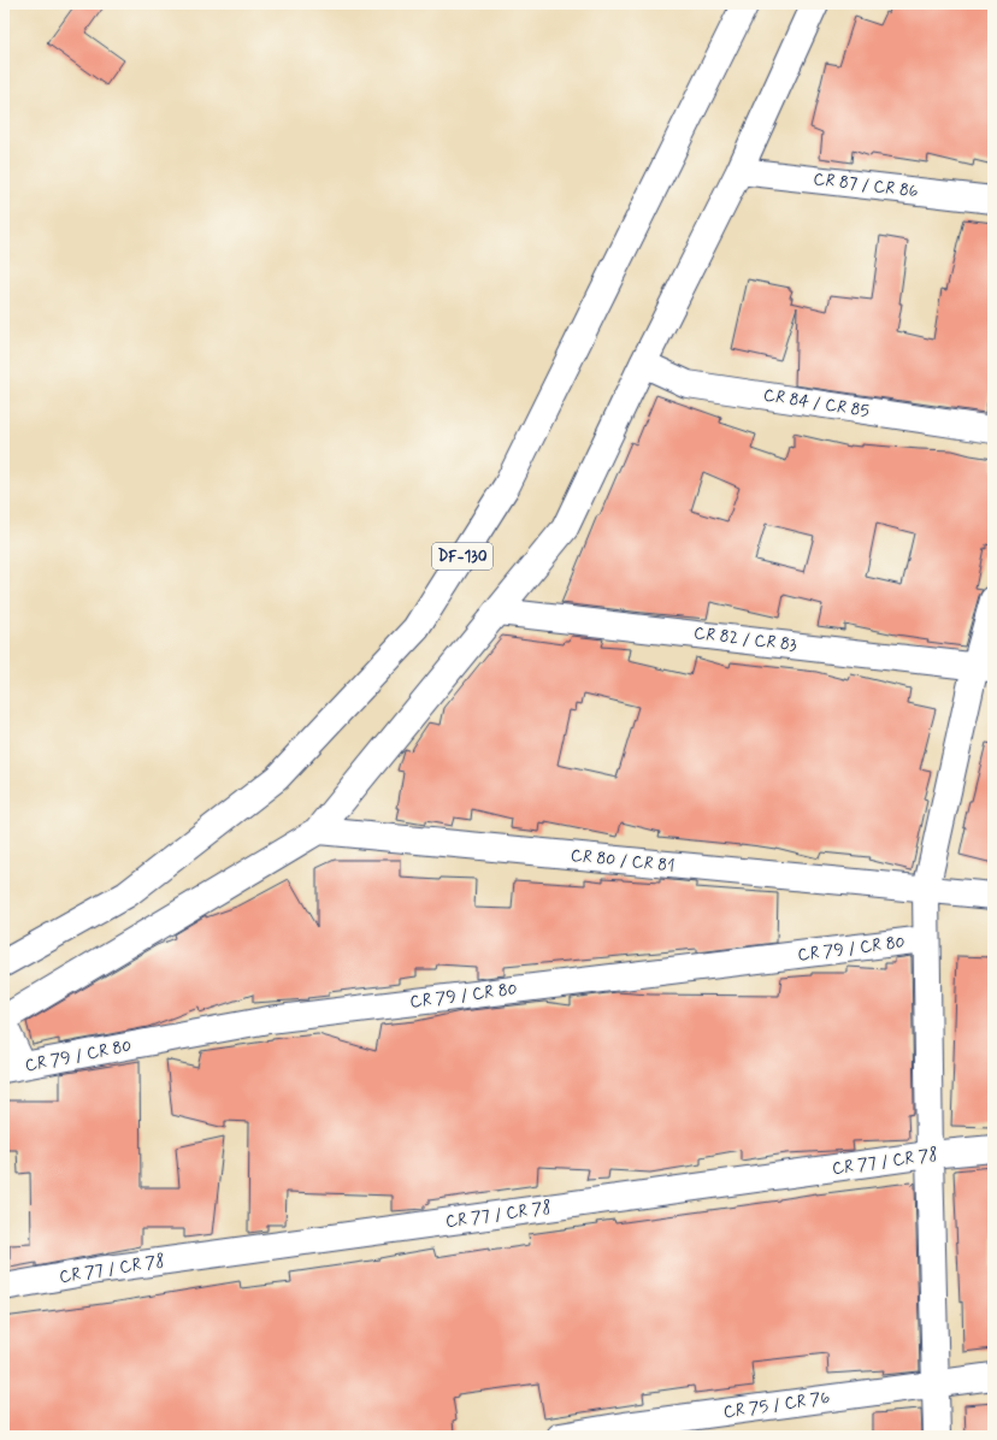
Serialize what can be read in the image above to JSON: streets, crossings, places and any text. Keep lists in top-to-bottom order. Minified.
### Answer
{"streets":{"street":["CR 87 / CR 86","CR 84 / CR 85","DF-130","CR 82 / CR 83","CR 80 / CR 81","CR 79 / CR 80","CR 77 / CR 78","CR 75 / CR 76"]}}
